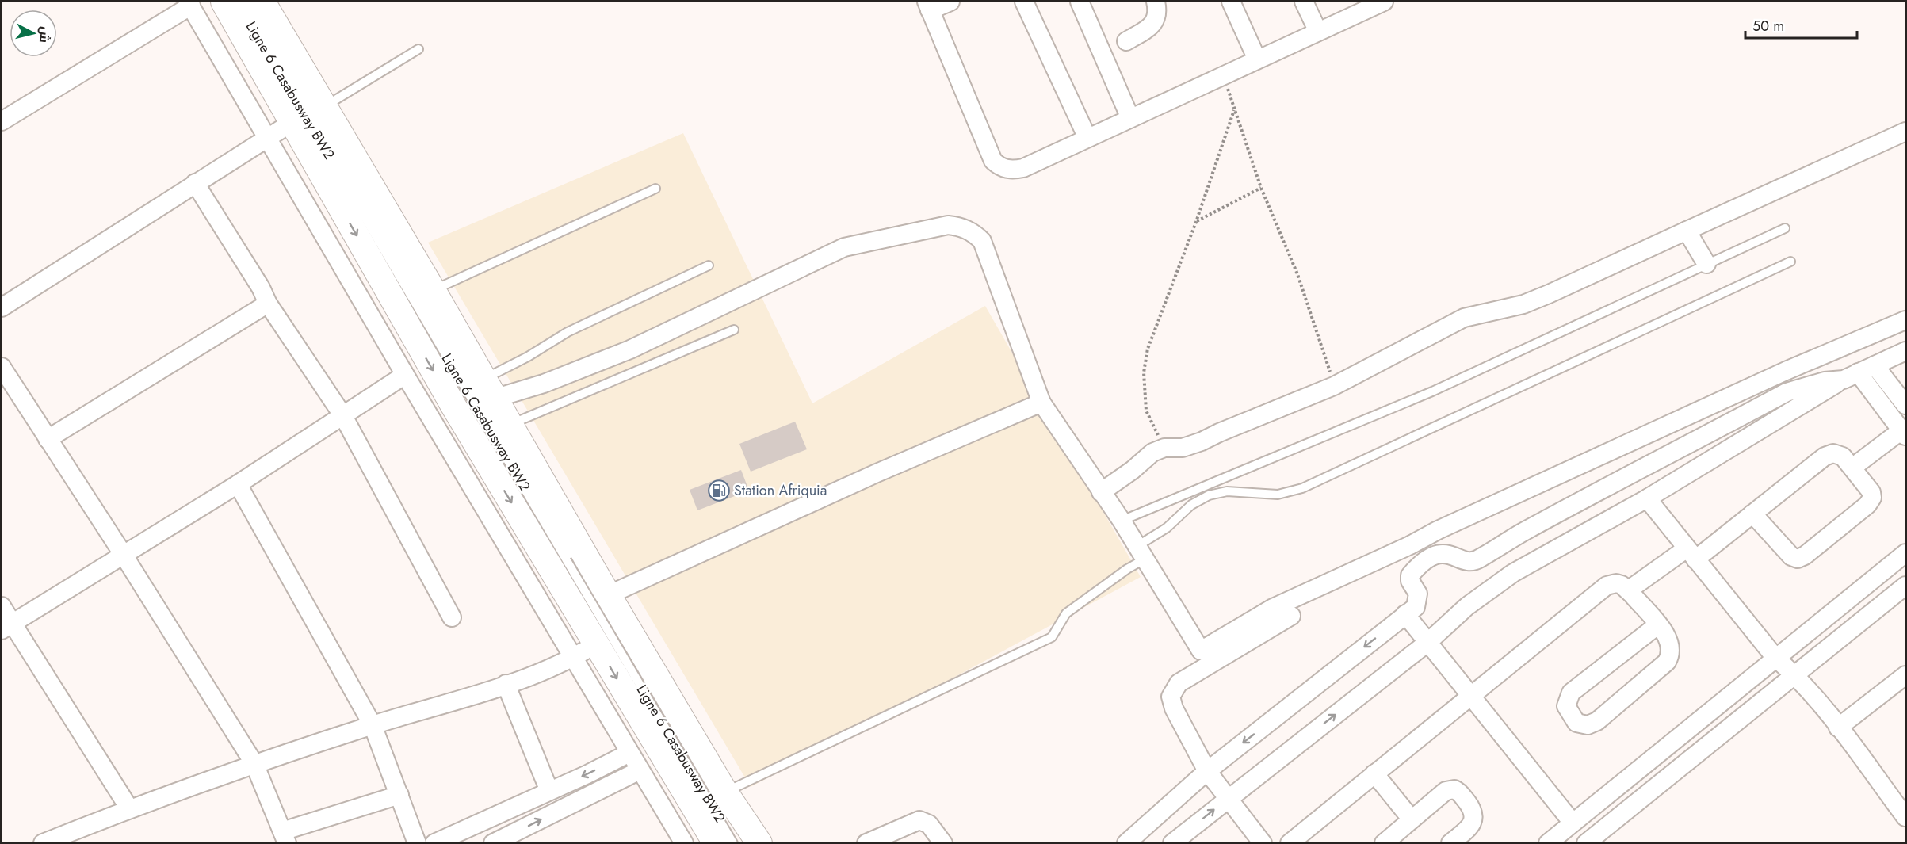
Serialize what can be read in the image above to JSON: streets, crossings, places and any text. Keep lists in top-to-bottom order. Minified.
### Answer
{"streets":{"lane":["Ligne 6 Casabusway BW2"]},"places":{"fuel station":["Station Afriquia"]},"scale_bar":"50 m","north":"right"}
